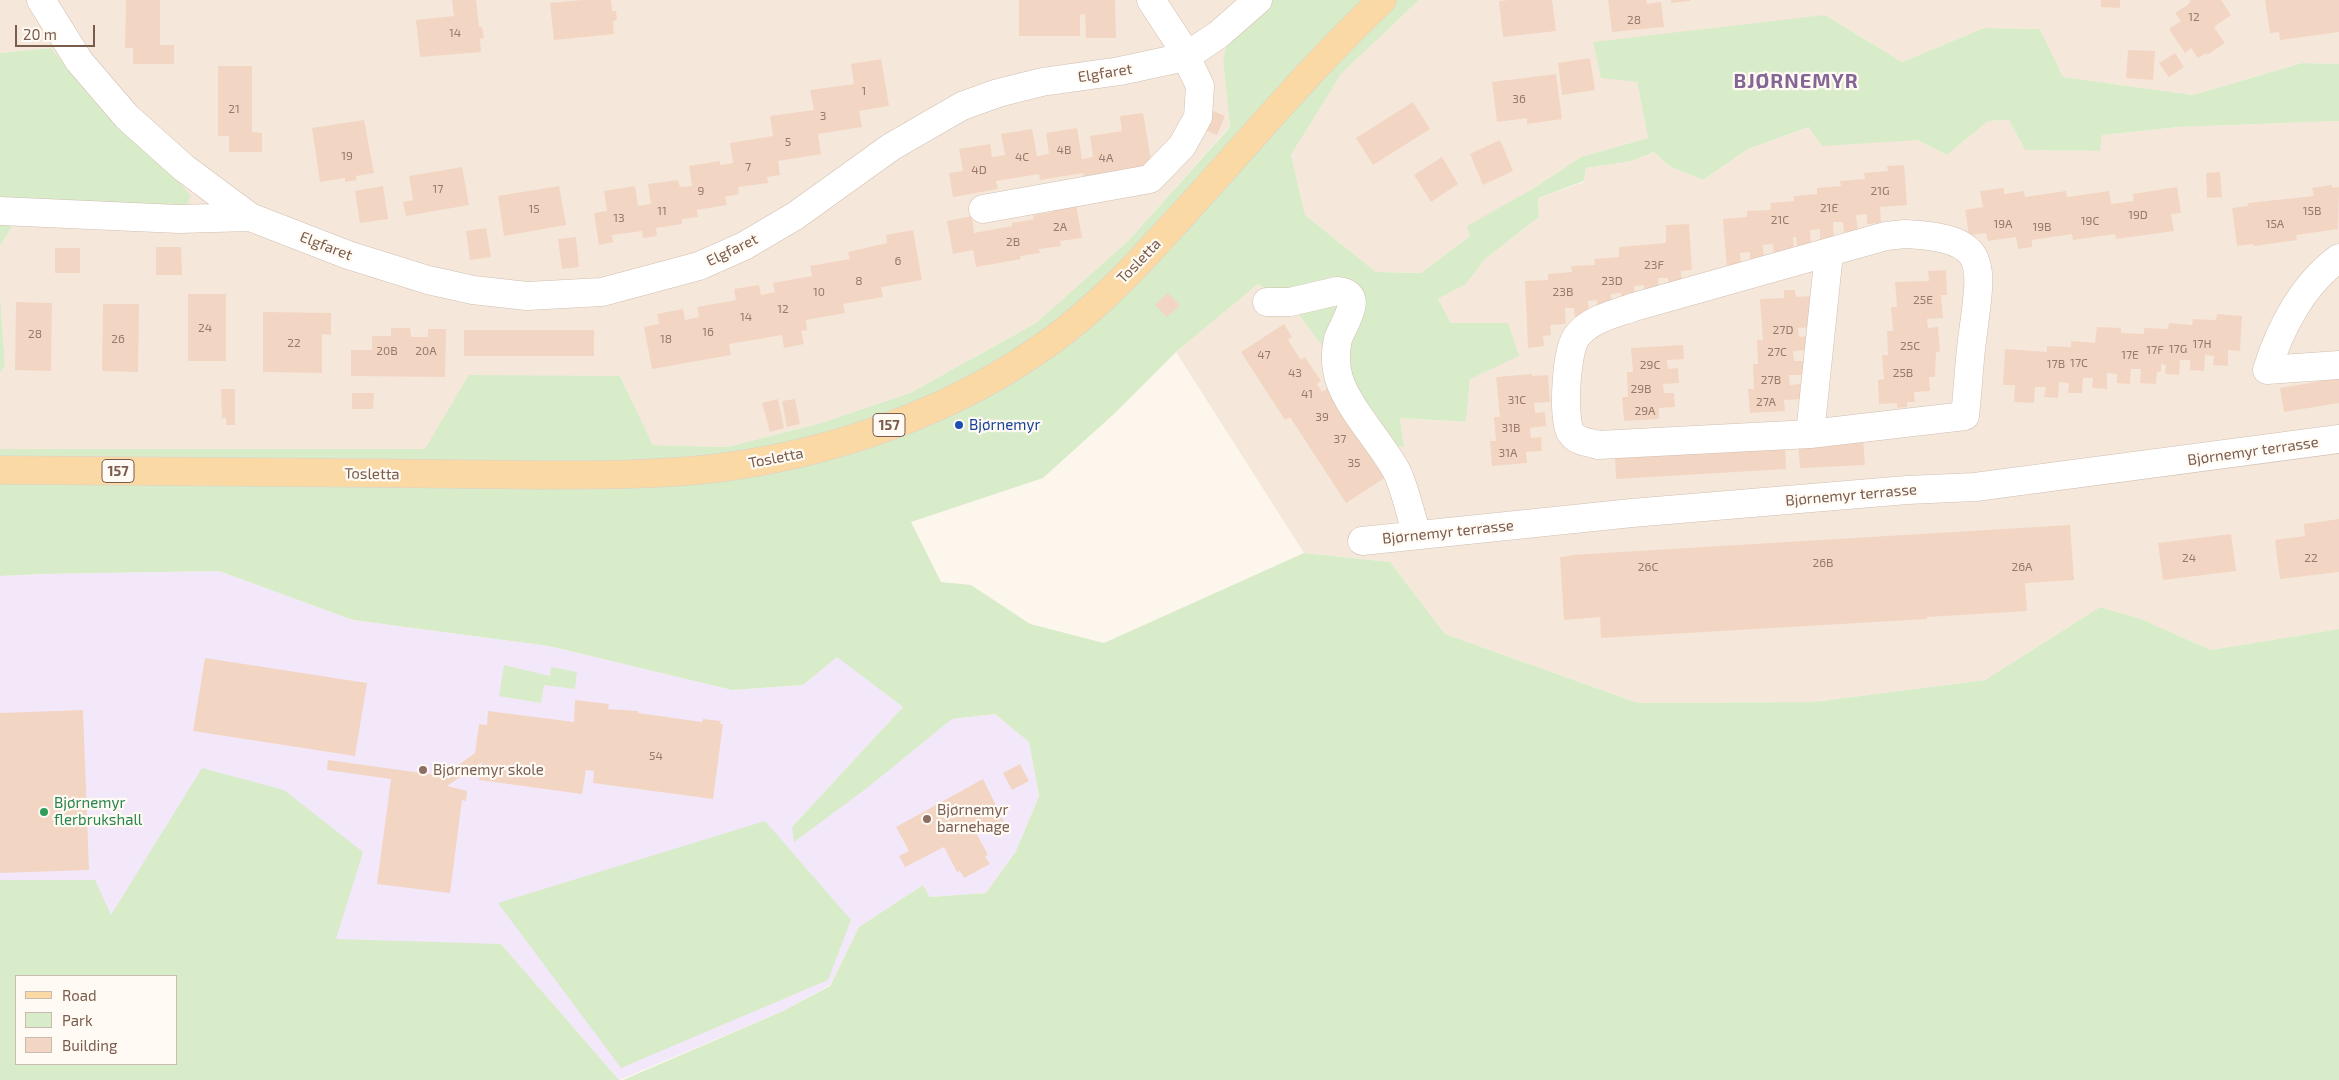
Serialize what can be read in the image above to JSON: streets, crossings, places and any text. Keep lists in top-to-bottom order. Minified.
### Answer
{"streets":{"main road":["Tosletta","157"],"street":["Elgfaret","Bjørnemyr terrasse"]},"districts":["BJØRNEMYR"],"places":["Bjørnemyr","Bjørnemyr skole","Bjørnemyr flerbrukshall","Bjørnemyr barnehage"],"house_numbers":["12","28","14","1","36","21","3","5","4B","19","4C","4A","7","4D","17","9","21G","21E","15","11","15B","19D","13","21C","19C","19A","15A","2A","19B","2B","6","23F","8","23D","10","23B","25E","12","14","24","27D","16","28","26","18","22","17H","25C","17G","17F","20B","20A","27C","47","17E","17C","17B","29C","43","25B","27B","29B","41","31C","27A","29A","39","31B","37","31A","35","24","22","26B","26C","26A","54"],"legend":["Road","Park","Building"],"scale_bar":"20 m"}
